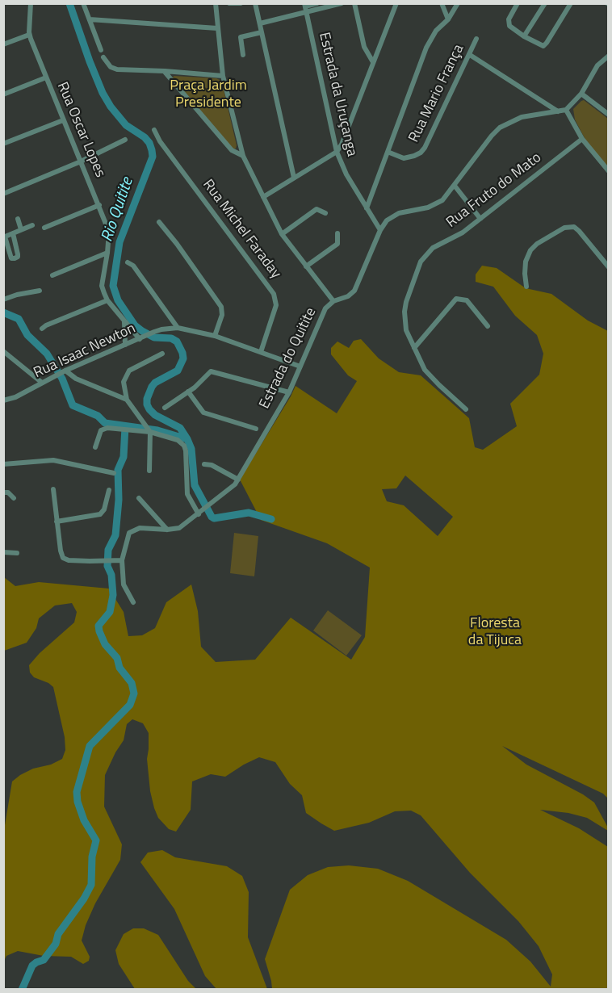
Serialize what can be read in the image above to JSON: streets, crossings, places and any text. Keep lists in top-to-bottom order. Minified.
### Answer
{"streets":{"street":["Rua Mario França","Estrada da Uruçanga","Rua Oscar Lopes","Rua Fruto do Mato","Rua Michel Faraday","Rua Isaac Newton","Estrada do Quitite"]},"crossings":[["Estrada da Uruçanga","Estrada do Quitite"],["Rua Oscar Lopes","Rua Isaac Newton"]],"water":["Rio Quitite"],"parks":["Praça Jardim Presidente","Floresta da Tijuca"]}
